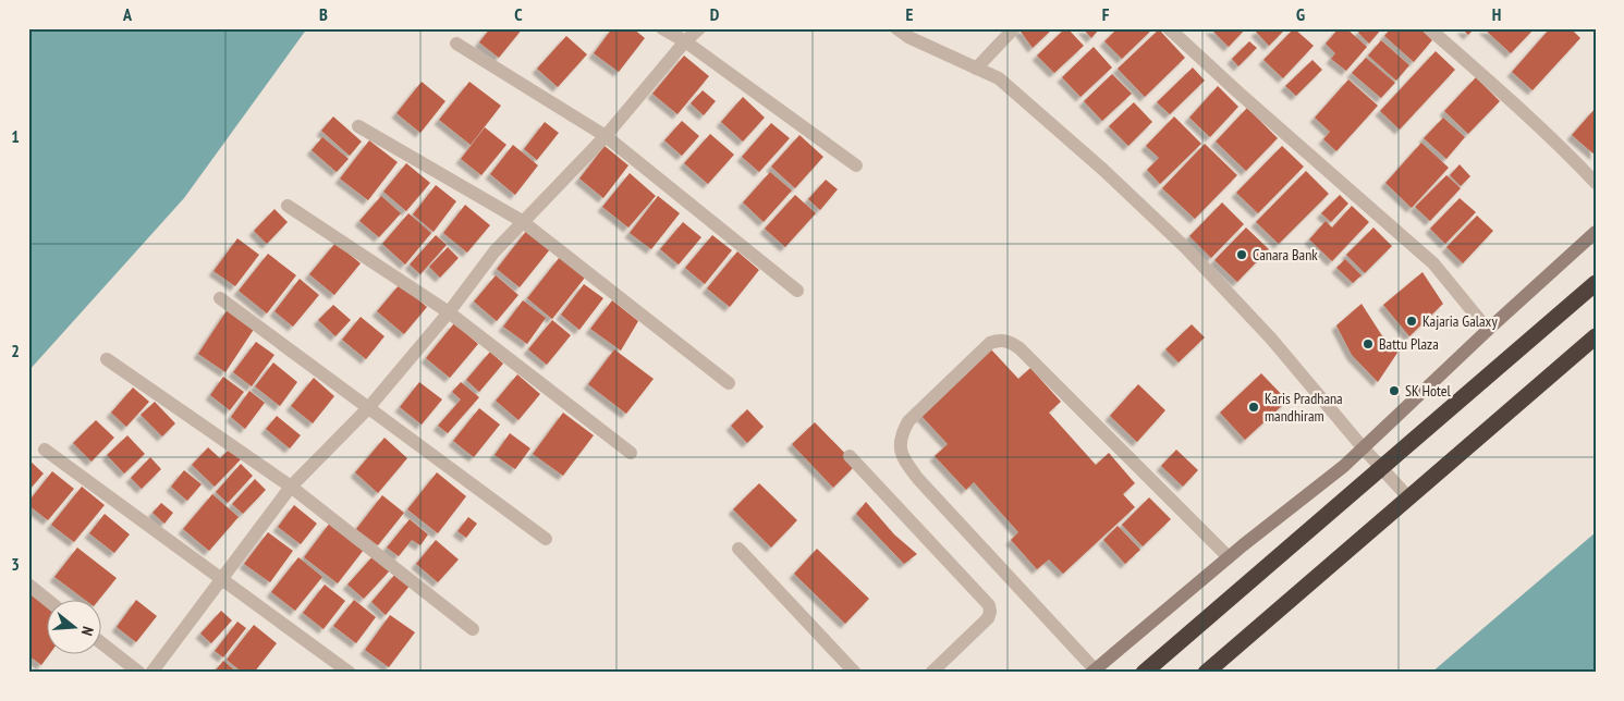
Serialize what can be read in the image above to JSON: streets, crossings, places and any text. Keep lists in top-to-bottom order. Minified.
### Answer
{"places":["Canara Bank","Kajaria Galaxy","Battu Plaza","SK Hotel","Karis Pradhana mandhiram"],"north":"right","grid":{"columns":["A","B","C","D","E","F","G","H"],"rows":["1","2","3"]}}
